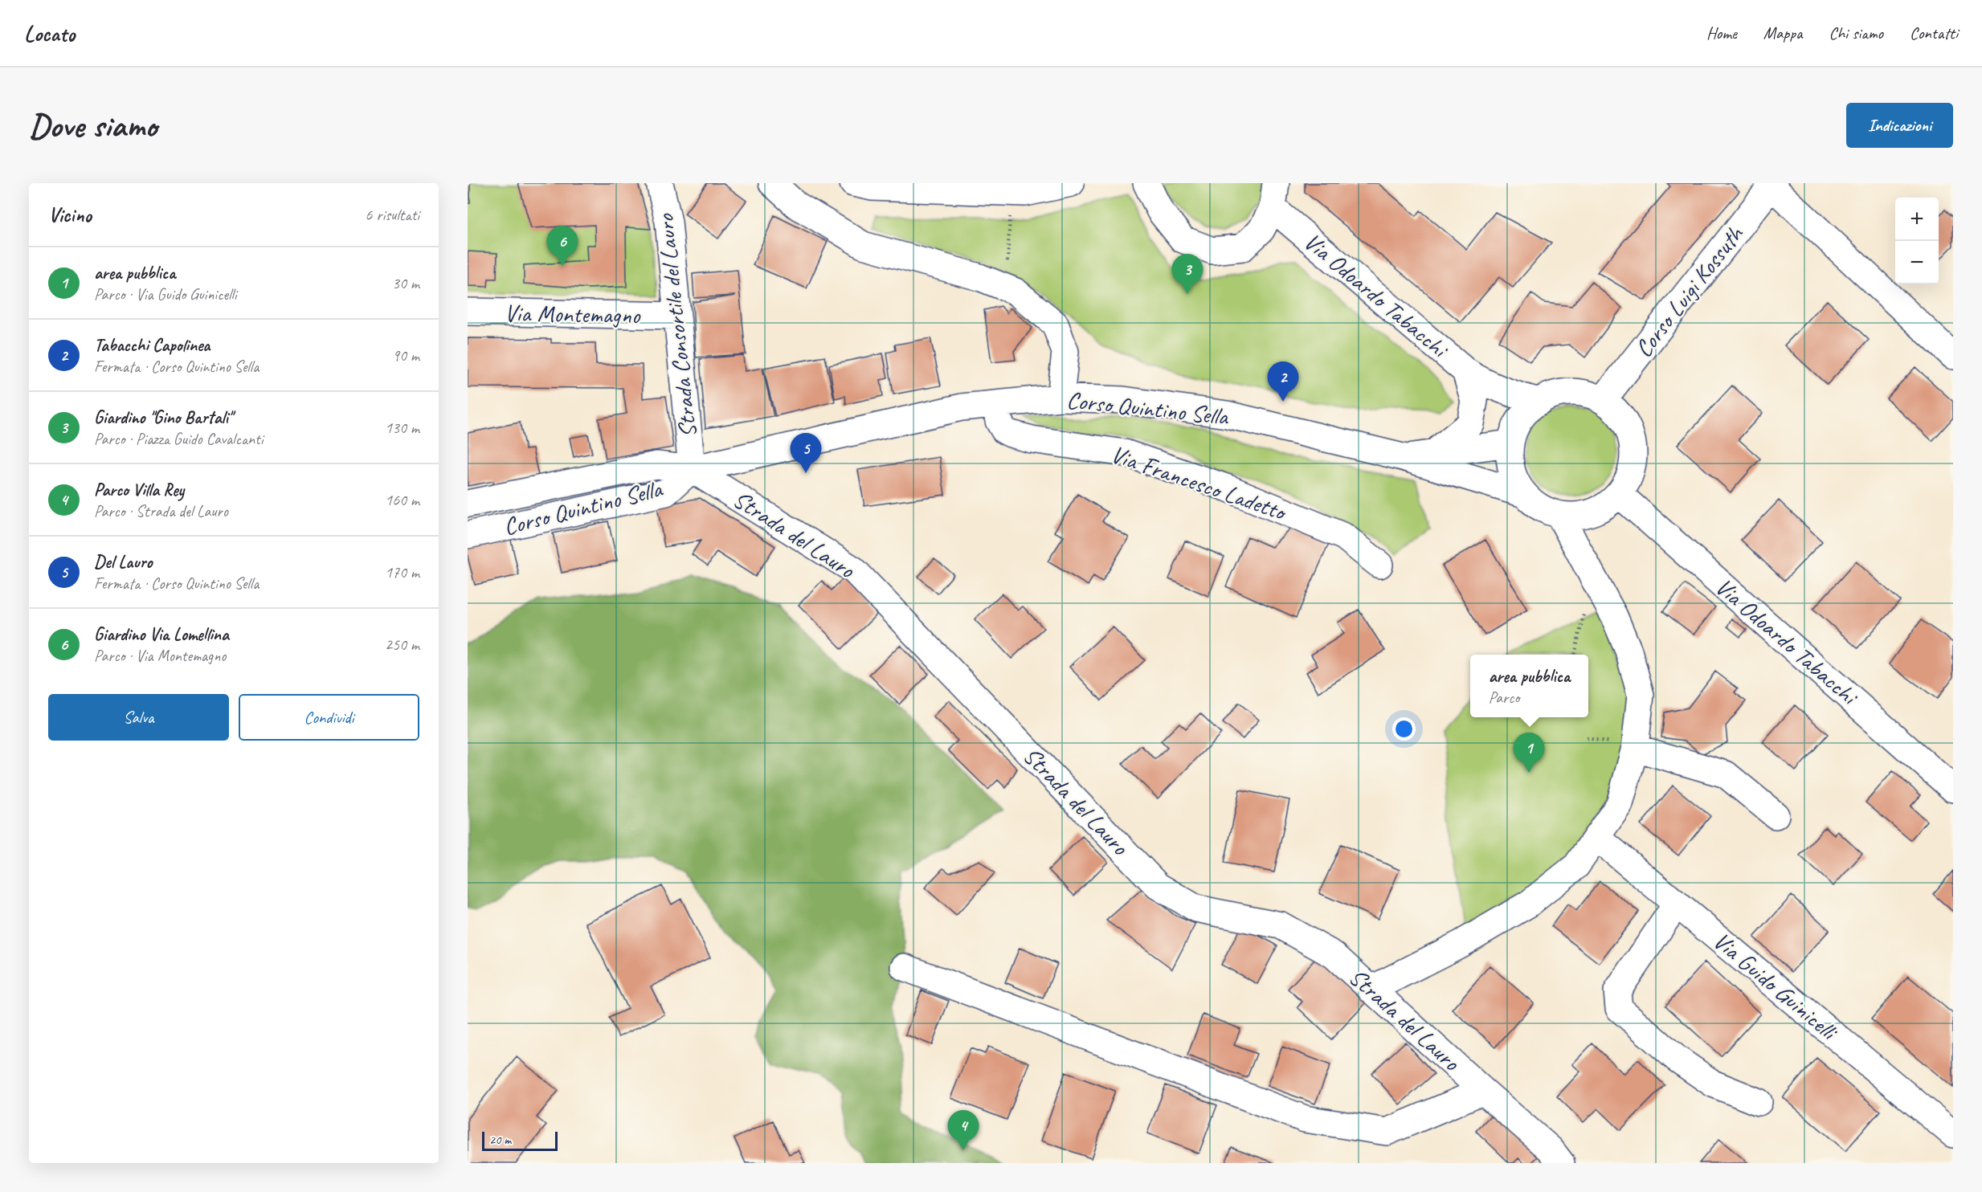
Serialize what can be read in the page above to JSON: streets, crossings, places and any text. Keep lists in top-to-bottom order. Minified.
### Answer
{"streets":{"street":["Corso Luigi Kossuth","Via Odoardo Tabacchi","Via Montemagno","Strada Consortile del Lauro","Corso Quintino Sella","Via Francesco Ladetto","Strada del Lauro","Via Guido Guinicelli"]},"crossings":[["Corso Luigi Kossuth","Via Odoardo Tabacchi"],["Via Montemagno","Strada Consortile del Lauro"],["Strada Consortile del Lauro","Corso Quintino Sella"],["Strada Consortile del Lauro","Strada del Lauro"],["Corso Quintino Sella","Via Francesco Ladetto"],["Corso Quintino Sella","Strada del Lauro"]],"scale_bar":"20 m","page":{"header":"Locato","nav":["Home","Mappa","Chi siamo","Contatti"],"buttons":["Indicazioni",["Salva","Condividi"]],"title":"Dove siamo","heading":["Vicino","6 risultati"],"map_buttons":["+","−"],"pins":["6","3","2","5","1","4"],"list":[{"mark":"1","name":"area pubblica","note":"Parco · Via Guido Guinicelli","value":"30 m"},{"mark":"2","name":"Tabacchi Capolinea","note":"Fermata · Corso Quintino Sella","value":"90 m"},{"mark":"3","name":"Giardino \"Gino Bartali\"","note":"Parco · Piazza Guido Cavalcanti","value":"130 m"},{"mark":"4","name":"Parco Villa Rey","note":"Parco · Strada del Lauro","value":"160 m"},{"mark":"5","name":"Del Lauro","note":"Fermata · Corso Quintino Sella","value":"170 m"},{"mark":"6","name":"Giardino Via Lomellina","note":"Parco · Via Montemagno","value":"250 m"}],"popup":["area pubblica","Parco"],"scale":"20 m"}}
